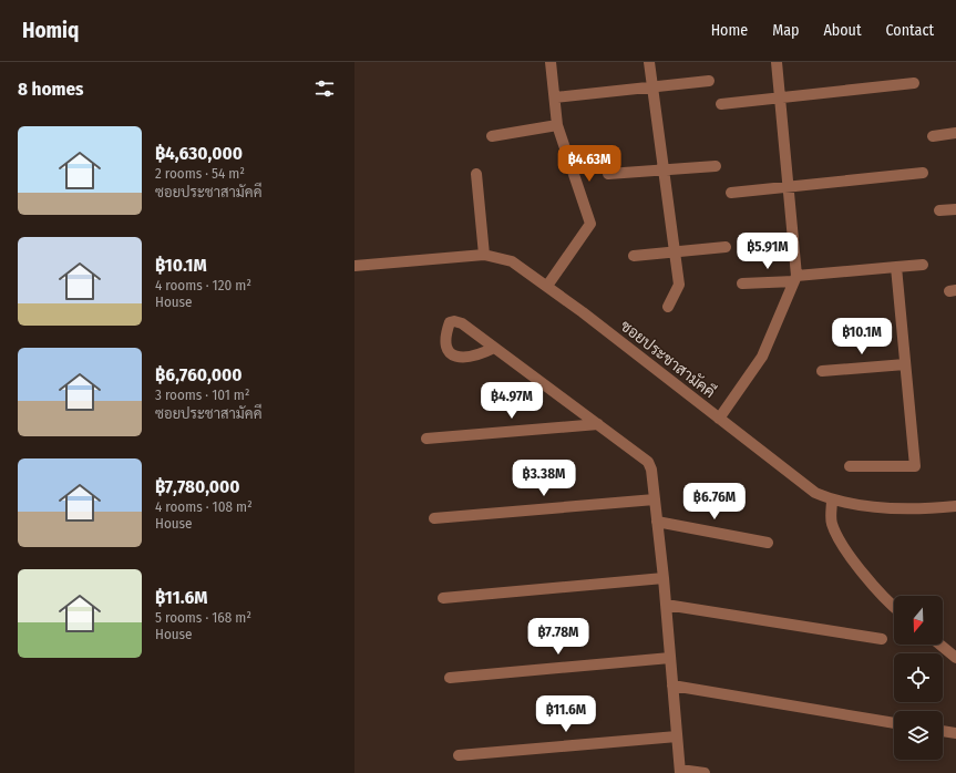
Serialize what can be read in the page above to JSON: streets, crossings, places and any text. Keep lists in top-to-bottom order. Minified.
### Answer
{"streets":{"street":["ซอยประชาสามัคคี"]},"north":"bottom","page":{"header":"Homiq","nav":["Home","Map","About","Contact"],"heading":"8 homes","list":[{"name":"฿4,630,000","note":"2 rooms · 54 m² · ซอยประชาสามัคคี"},{"name":"฿10.1M","note":"4 rooms · 120 m² · House"},{"name":"฿6,760,000","note":"3 rooms · 101 m² · ซอยประชาสามัคคี"},{"name":"฿7,780,000","note":"4 rooms · 108 m² · House"},{"name":"฿11.6M","note":"5 rooms · 168 m² · House"}],"price":["฿4.63M","฿5.91M","฿10.1M","฿4.97M","฿3.38M","฿6.76M","฿7.78M","฿11.6M"]}}
